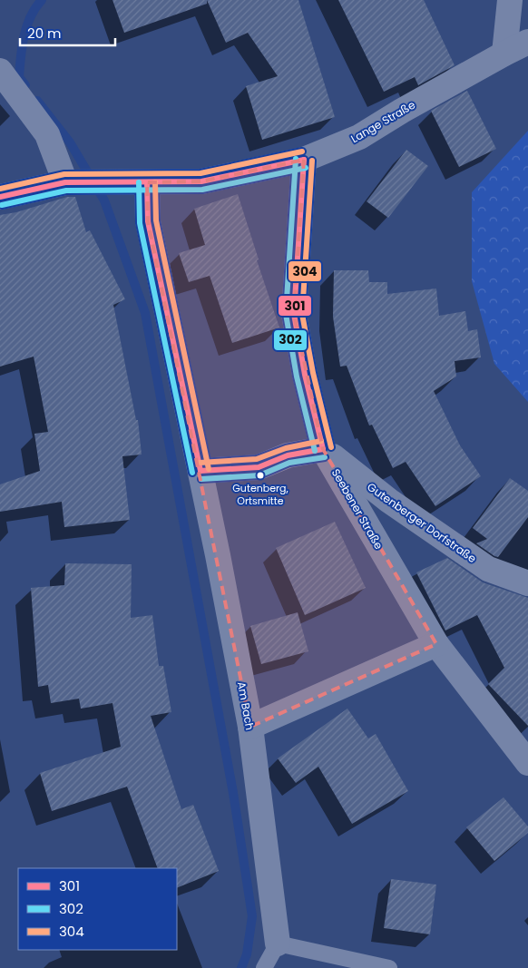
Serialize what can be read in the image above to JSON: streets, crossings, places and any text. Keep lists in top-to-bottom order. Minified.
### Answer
{"streets":{"street":["Lange Straße","Seebener Straße","Gutenberger Dorfstraße","Am Bach"]},"crossings":[["Lange Straße","Seebener Straße"],["Lange Straße","Am Bach"],["Seebener Straße","Gutenberger Dorfstraße"]],"places":["Gutenberg, Ortsmitte"],"lines":["transit line 304","transit line 302","transit line 301"],"legend":["301","302","304"],"scale_bar":"20 m"}
